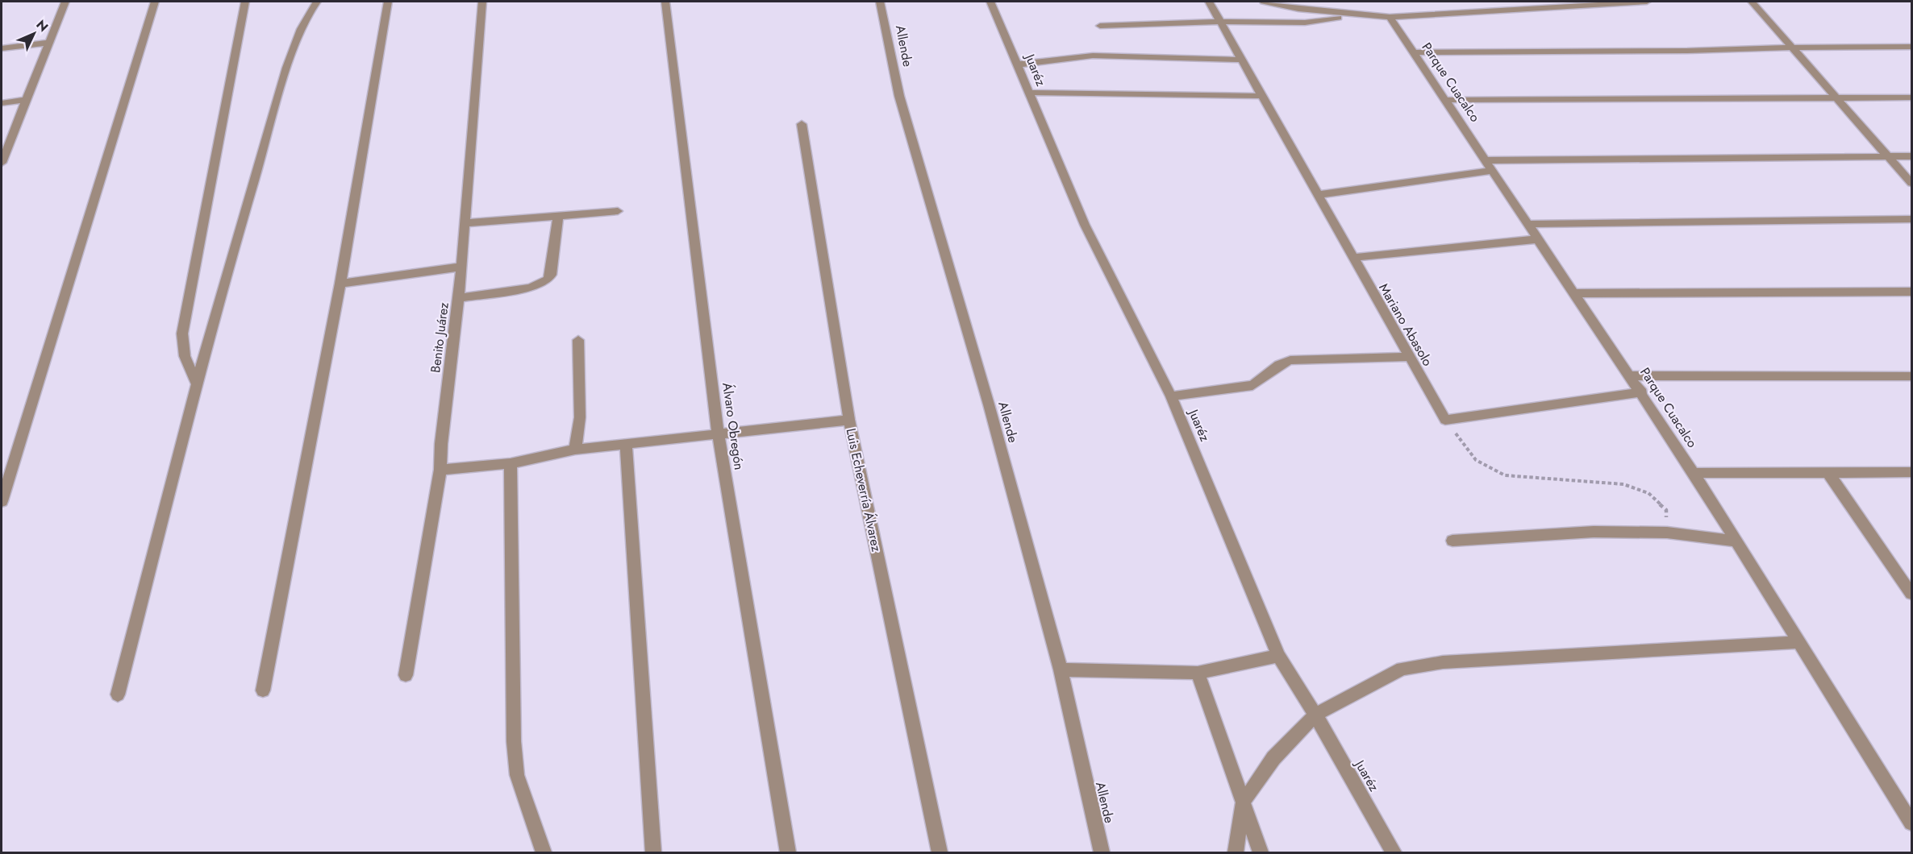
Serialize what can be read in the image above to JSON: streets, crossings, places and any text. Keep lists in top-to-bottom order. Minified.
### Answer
{"streets":{"street":["Allende","Juaréz","Parque Cuacalco","Mariano Abasolo","Benito Juárez","Álvaro Obregón","Luis Echeverría Álvarez"]},"north":"top right"}
